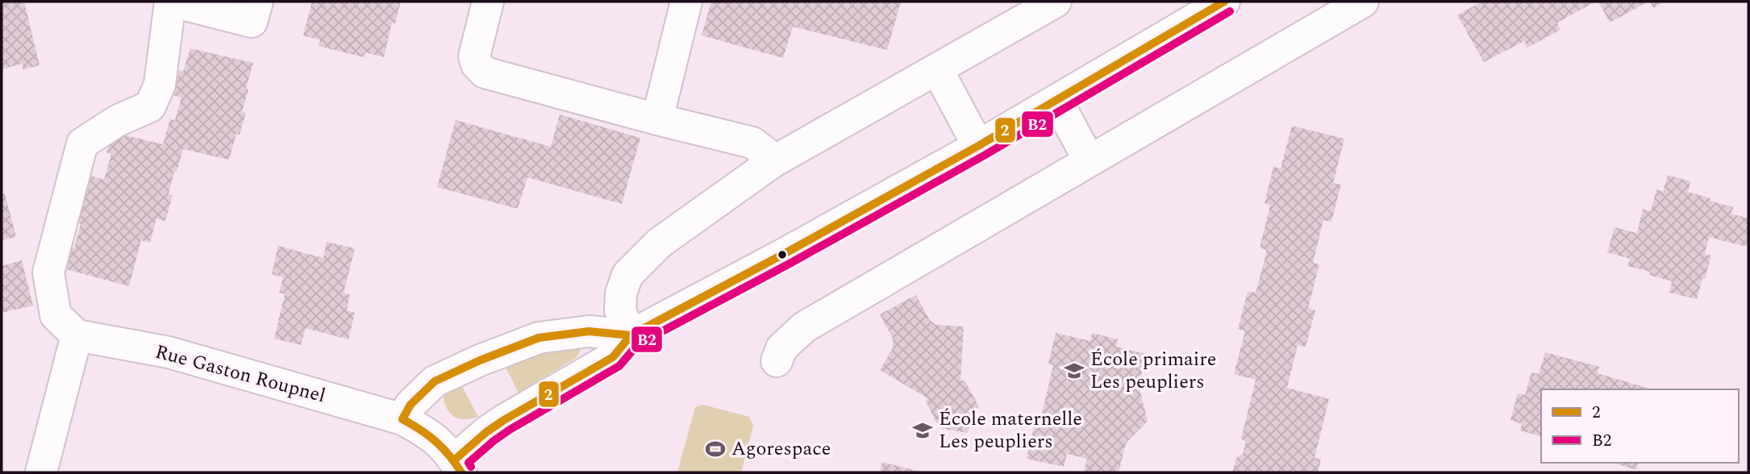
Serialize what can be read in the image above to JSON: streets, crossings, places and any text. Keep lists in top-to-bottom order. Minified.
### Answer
{"streets":{"street":["Rue Gaston Roupnel"]},"places":{"school or university":["École primaire Les peupliers","École maternelle Les peupliers"],"sports":["Agorespace"]},"lines":["transit line 2","transit line B2"],"legend":["2","B2"]}
